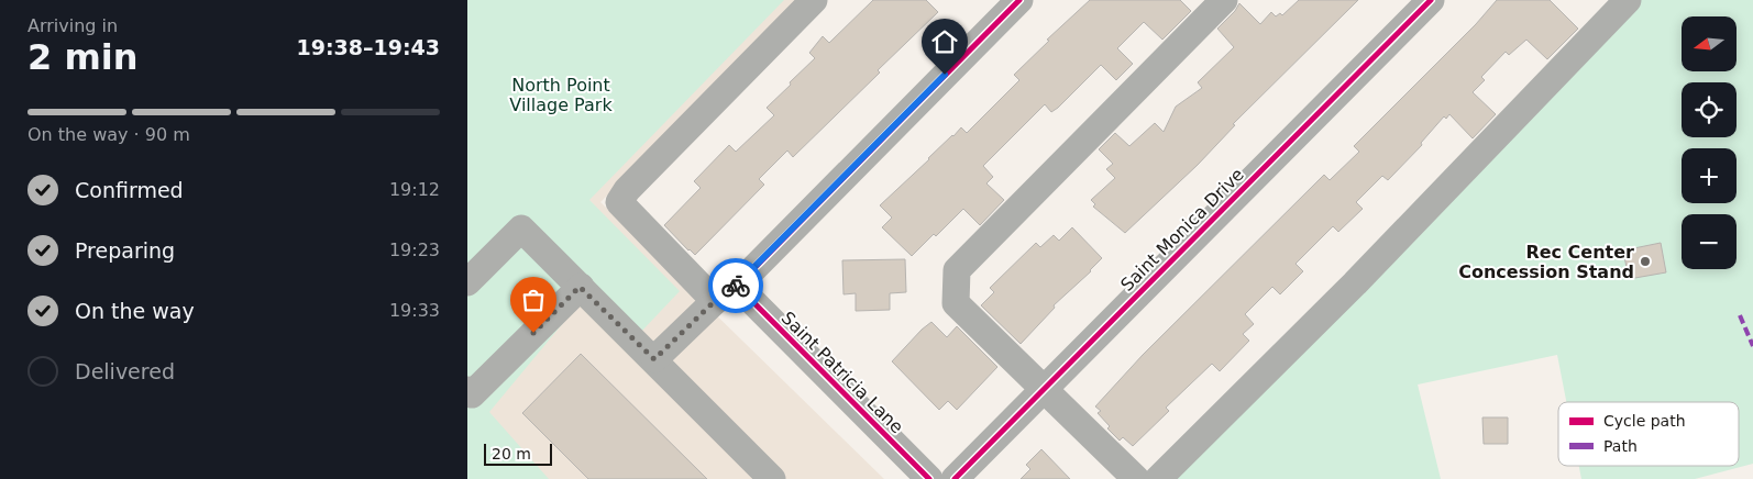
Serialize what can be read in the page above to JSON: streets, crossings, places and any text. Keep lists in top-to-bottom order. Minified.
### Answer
{"streets":{"street":["Saint Monica Drive","Saint Patricia Lane"]},"parks":["North Point Village Park"],"places":["Rec Center Concession Stand"],"legend":["Cycle path","Path"],"scale_bar":"20 m","north":"left","page":{"heading":["2 min","Arriving in","19:38–19:43"],"map_buttons":["+","−"],"bar":"On the way · 90 m","list":[["Confirmed","19:12"],["Preparing","19:23"],["On the way","19:33"],"Delivered"],"scale":"20 m"}}
